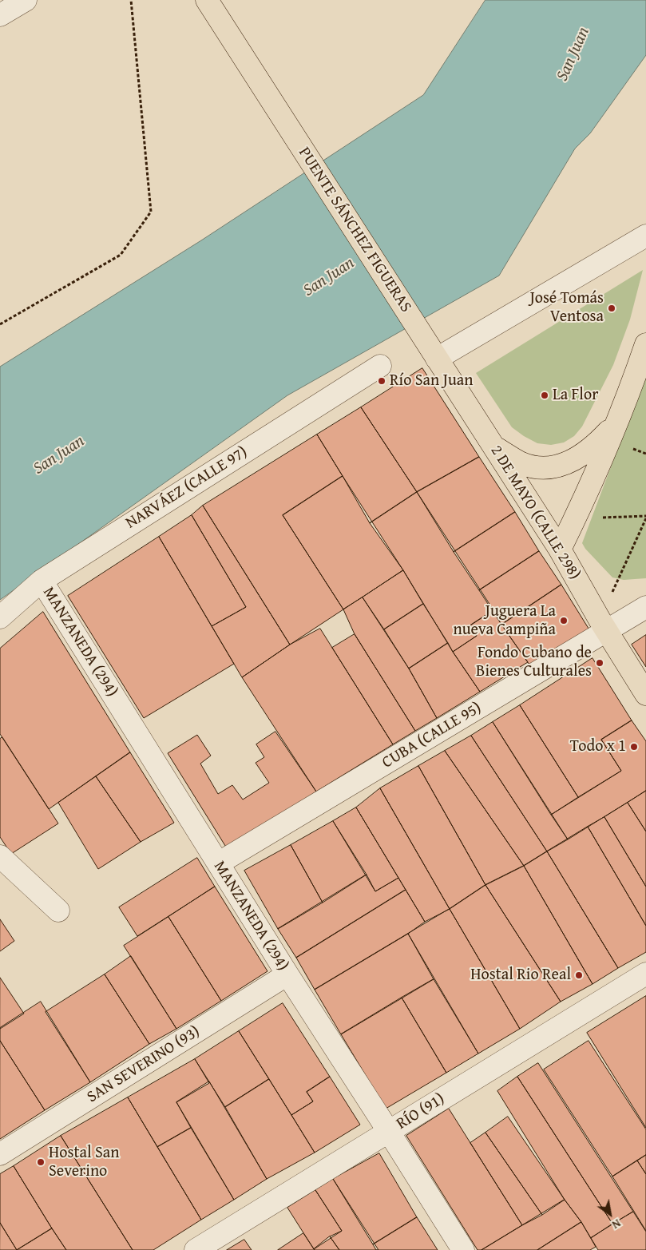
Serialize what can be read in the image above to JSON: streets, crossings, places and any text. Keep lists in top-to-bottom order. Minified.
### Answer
{"streets":{"main road":["PUENTE SÁNCHEZ FIGUERAS","2 DE MAYO (CALLE 298)"],"street":["NARVÁEZ (CALLE 97)","MANZANEDA (294)","CUBA (CALLE 95)","SAN SEVERINO (93)","RÍO (91)"]},"crossings":[["PUENTE SÁNCHEZ FIGUERAS","2 DE MAYO (CALLE 298)"],["NARVÁEZ (CALLE 97)","MANZANEDA (294)"],["2 DE MAYO (CALLE 298)","CUBA (CALLE 95)"],["MANZANEDA (294)","CUBA (CALLE 95)"],["MANZANEDA (294)","SAN SEVERINO (93)"],["MANZANEDA (294)","RÍO (91)"]],"water":["San Juan"],"places":["José Tomás Ventosa","Río San Juan","La Flor","Juguera La nueva Campiña","Fondo Cubano de Bienes Culturales","Todo x 1","Hostal Rio Real","Hostal San Severino"],"north":"bottom right"}
